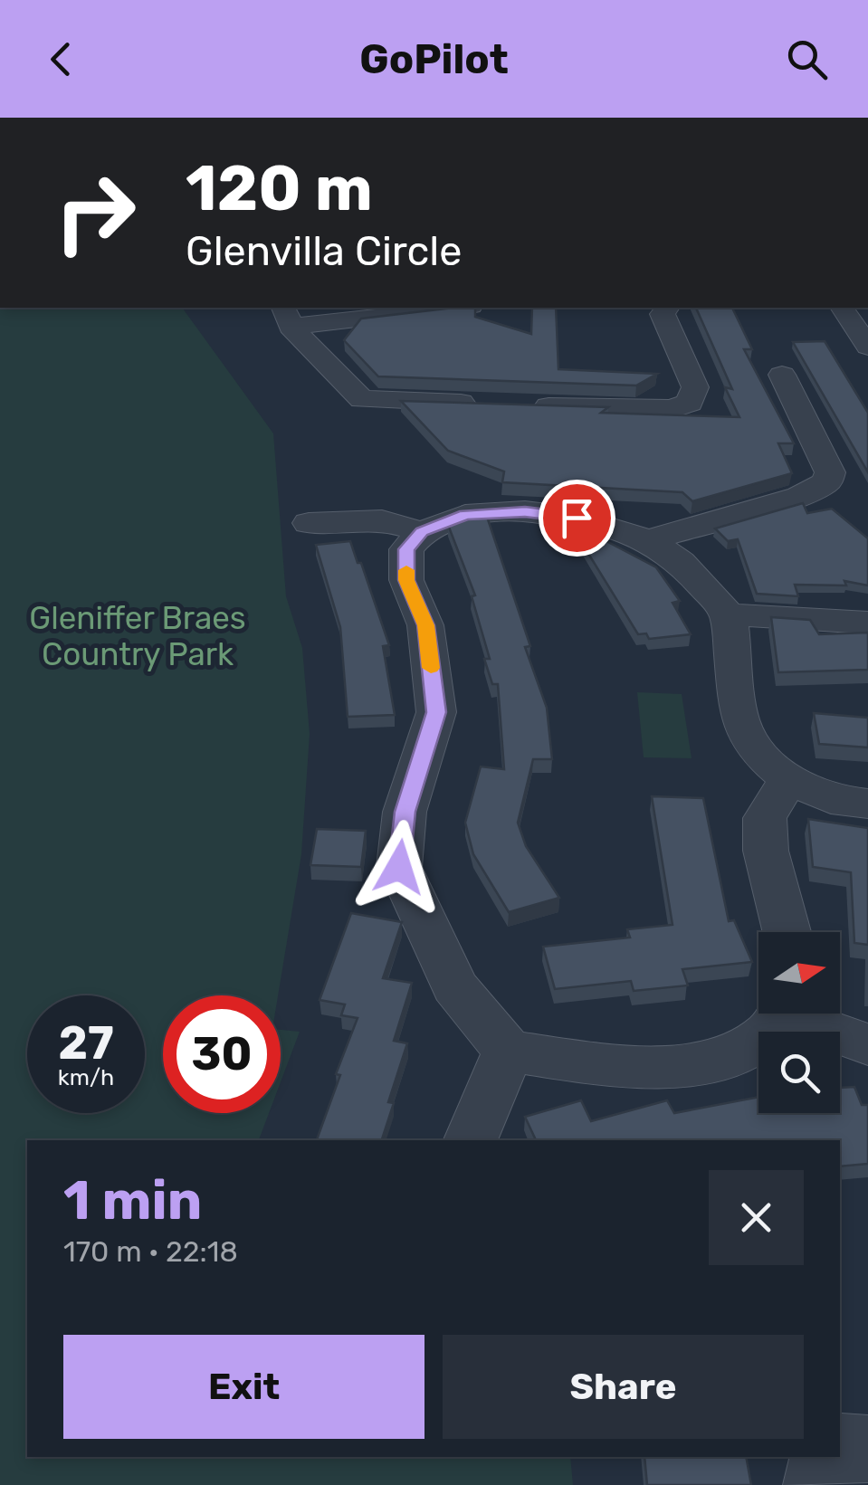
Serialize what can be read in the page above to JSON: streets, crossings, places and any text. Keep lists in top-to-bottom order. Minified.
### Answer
{"parks":["Gleniffer Braes Country Park"],"north":"right","page":{"header":"GoPilot","turn":["120 m","Glenvilla Circle"],"speed":"27 km/h","limit":"30","heading":["1 min","170 m · 22:18"],"buttons":["Exit","Share"]}}
